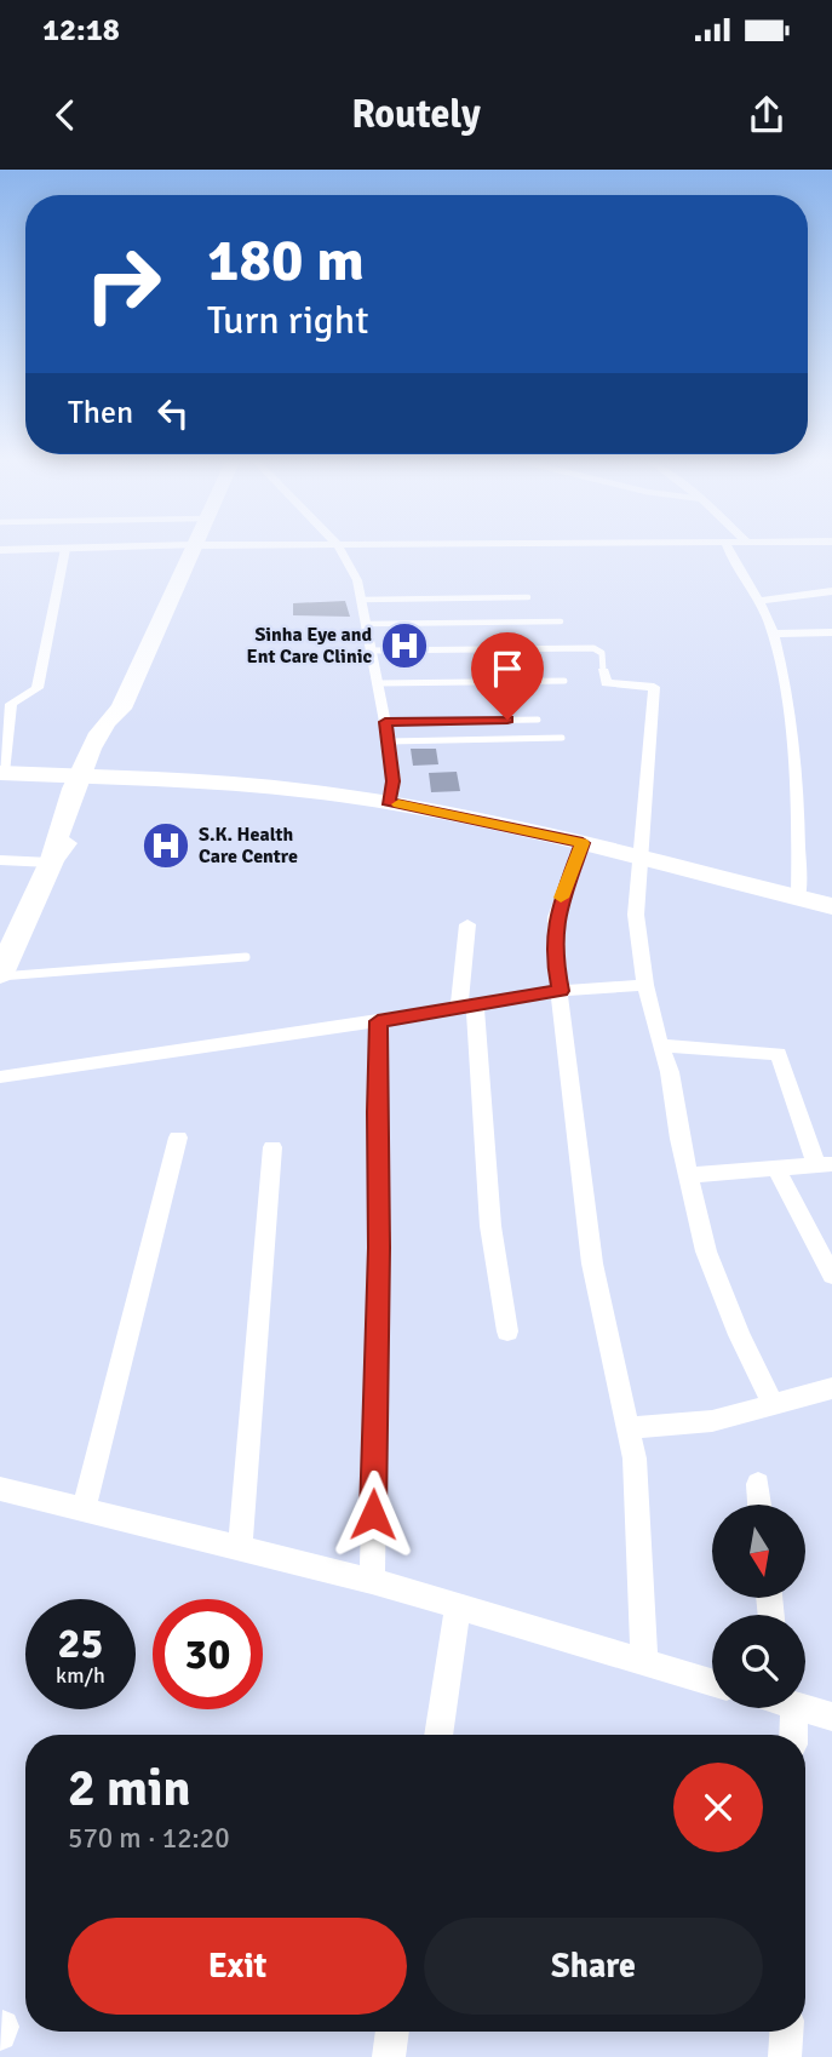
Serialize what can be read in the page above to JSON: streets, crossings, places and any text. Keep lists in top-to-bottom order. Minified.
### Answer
{"places":{"hospital":["Sinha Eye and Ent Care Clinic","S.K. Health Care Centre"]},"north":"bottom","page":{"status":"12:18","header":"Routely","turn":["180 m","Turn right"],"then":"Then","speed":"25 km/h","limit":"30","heading":["2 min","570 m · 12:20"],"buttons":["Exit","Share"]}}
